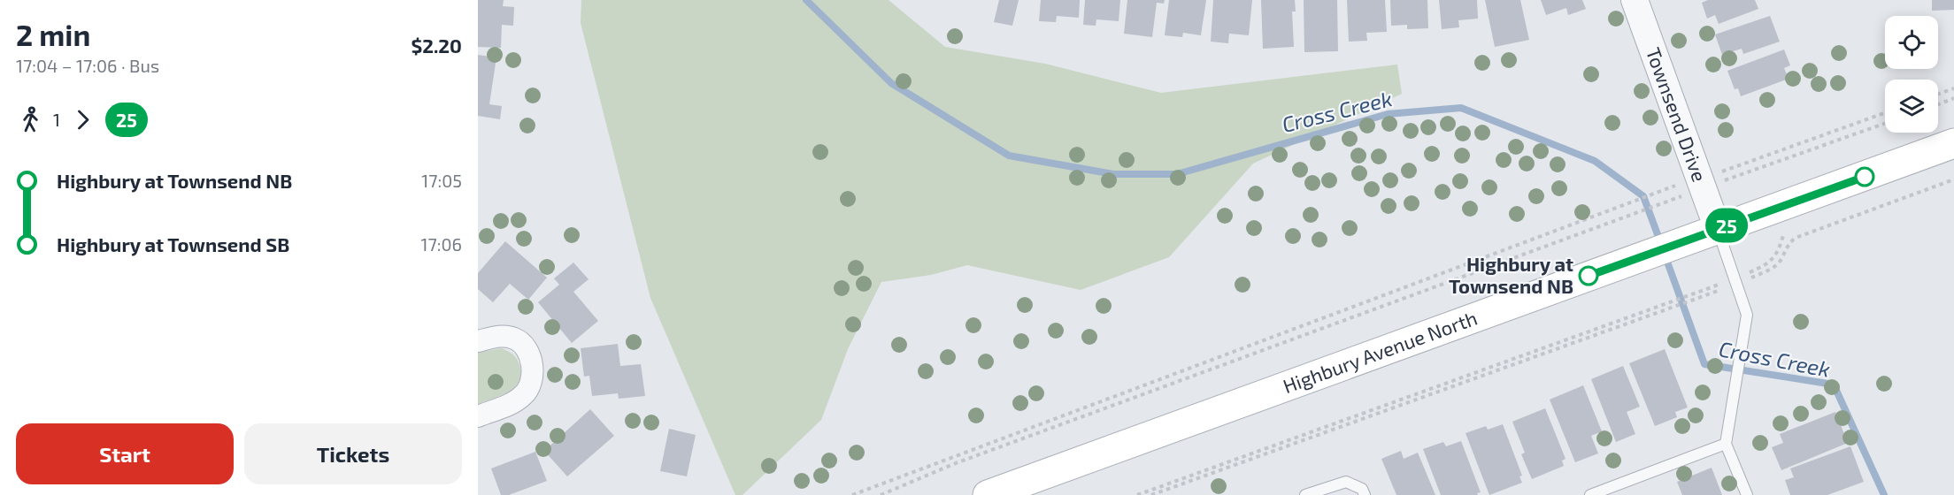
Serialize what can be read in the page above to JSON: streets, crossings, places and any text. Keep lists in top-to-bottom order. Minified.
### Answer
{"streets":{"main road":["Highbury Avenue North"],"street":["Townsend Drive"]},"crossings":[["Townsend Drive","Highbury Avenue North"]],"water":["Cross Creek"],"places":["Highbury at Townsend NB"],"lines":["bus line 25"],"page":{"heading":["2 min","17:04 – 17:06 · Bus","$2.20"],"on_map":"25","legs":["1","25"],"list":[{"name":"Highbury at Townsend NB","value":"17:05"},{"name":"Highbury at Townsend SB","value":"17:06"}],"buttons":["Start","Tickets"]}}
